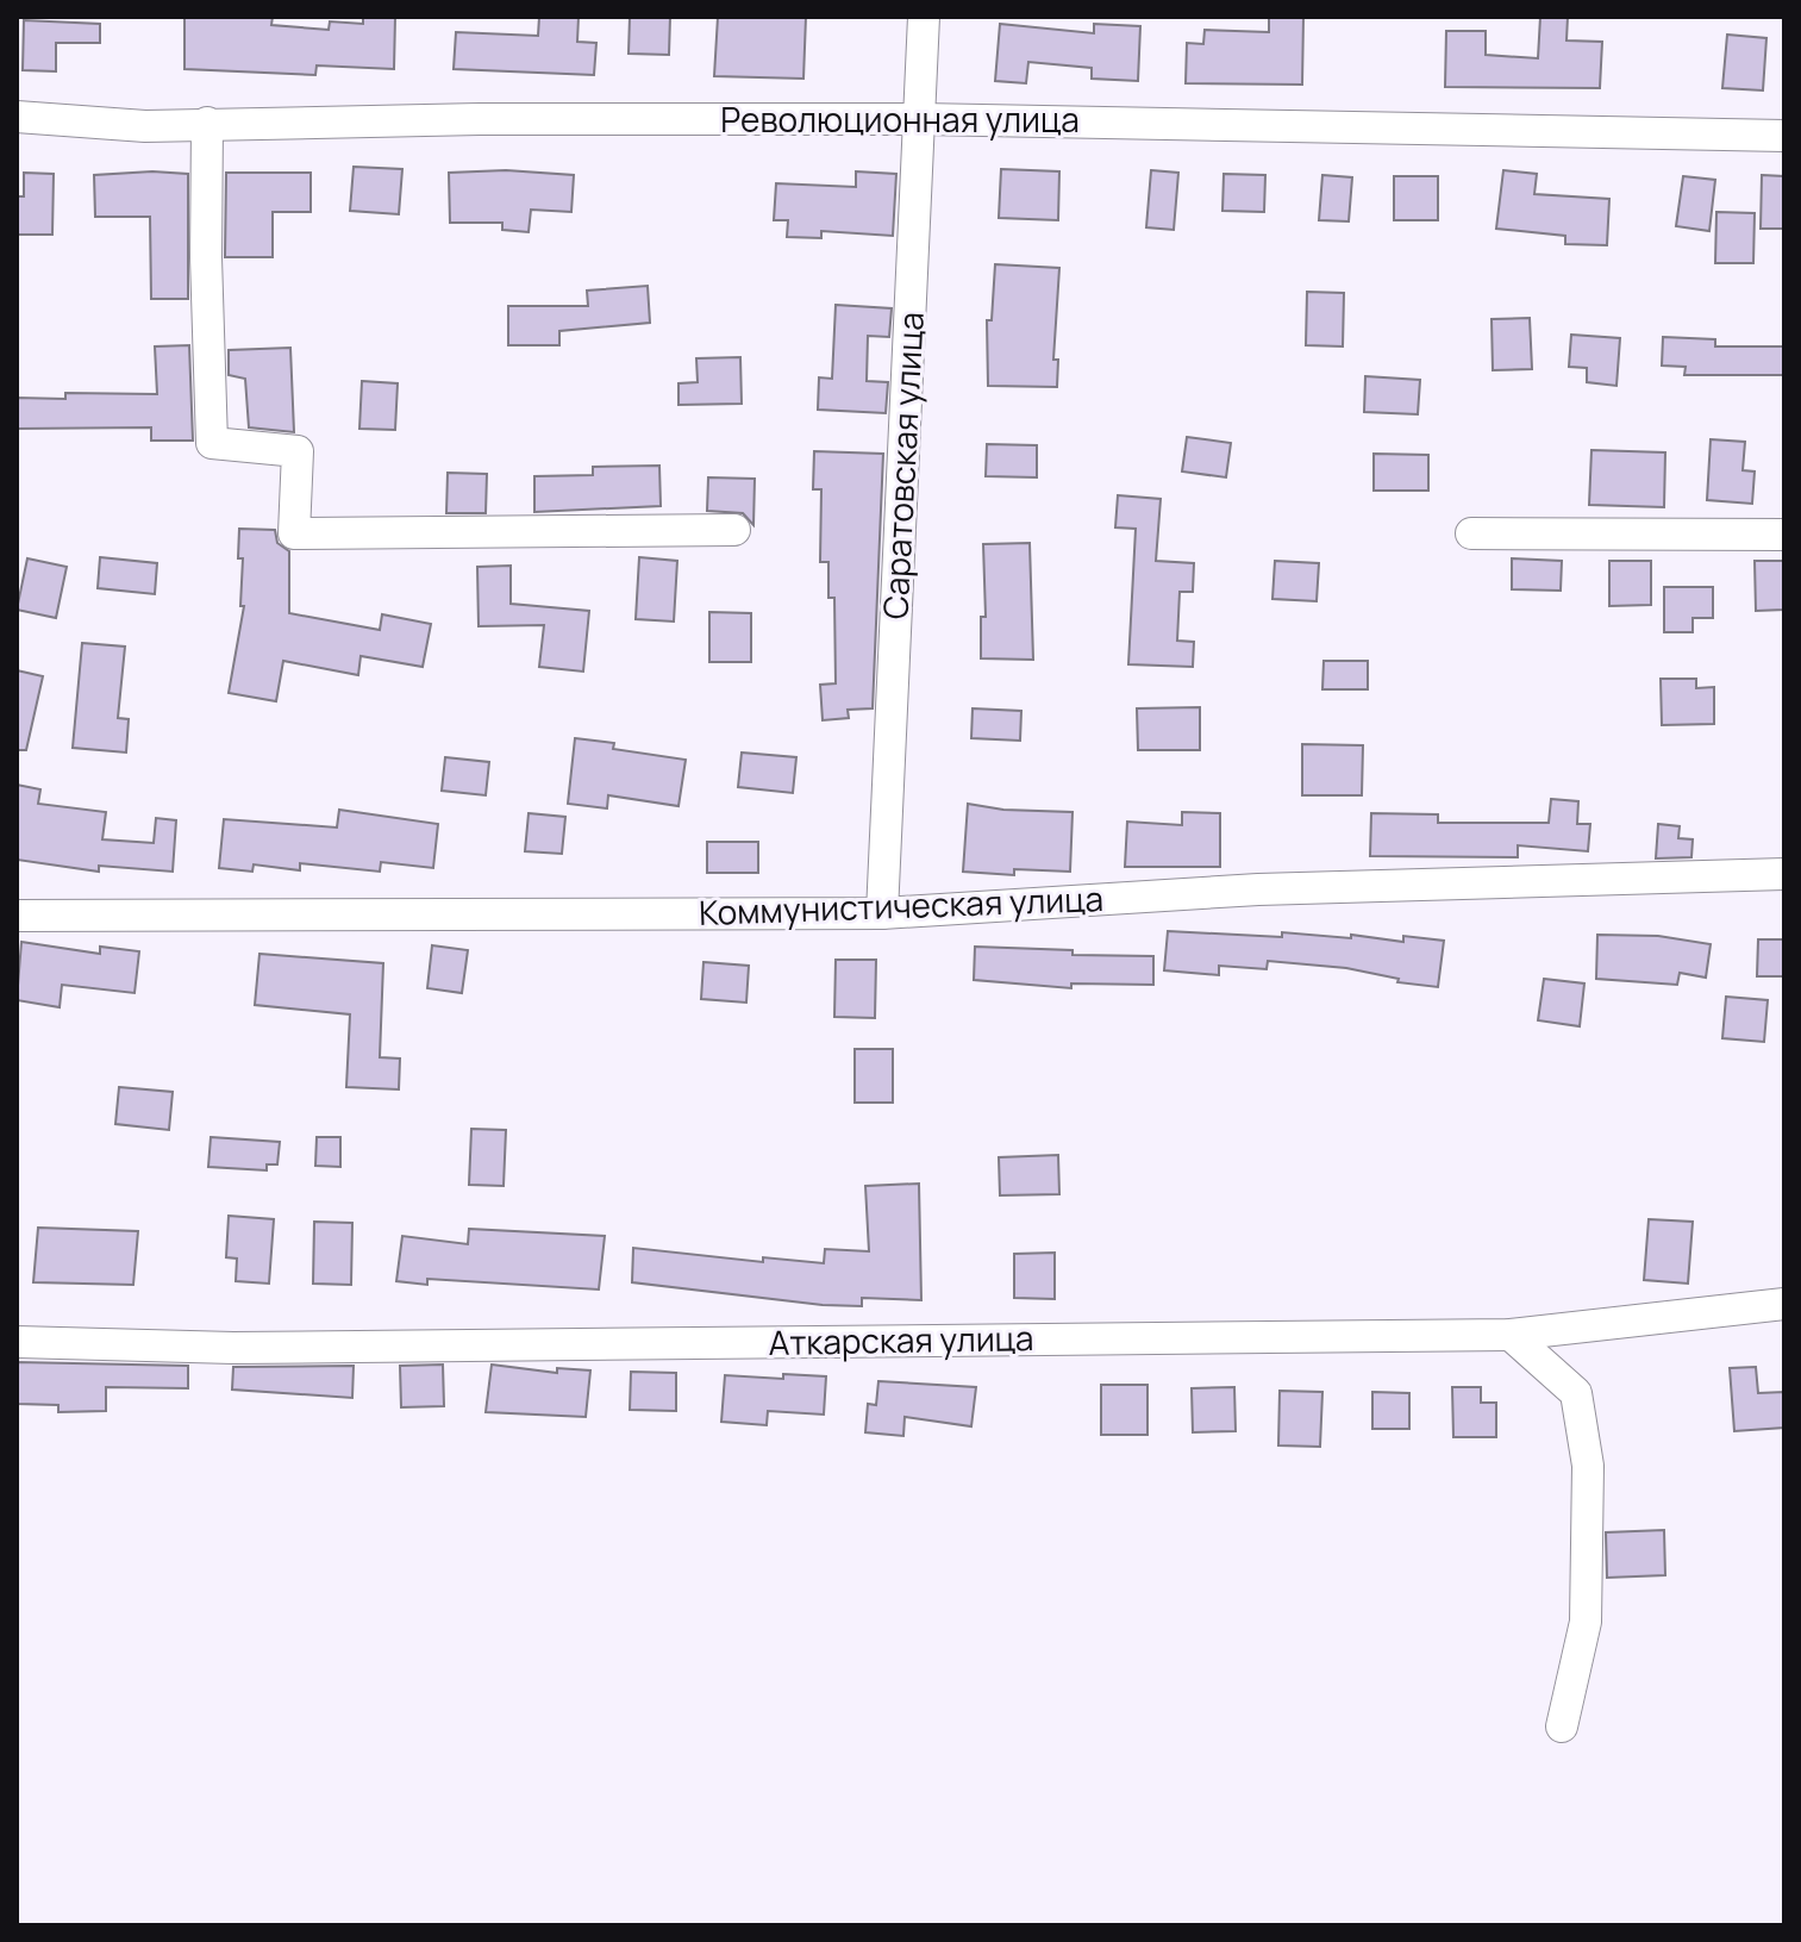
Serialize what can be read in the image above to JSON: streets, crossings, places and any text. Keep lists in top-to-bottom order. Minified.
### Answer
{"streets":{"street":["Революционная улица","Саратовская улица","Коммунистическая улица","Аткарская улица"]},"crossings":[["Революционная улица","Саратовская улица"],["Саратовская улица","Коммунистическая улица"]]}
